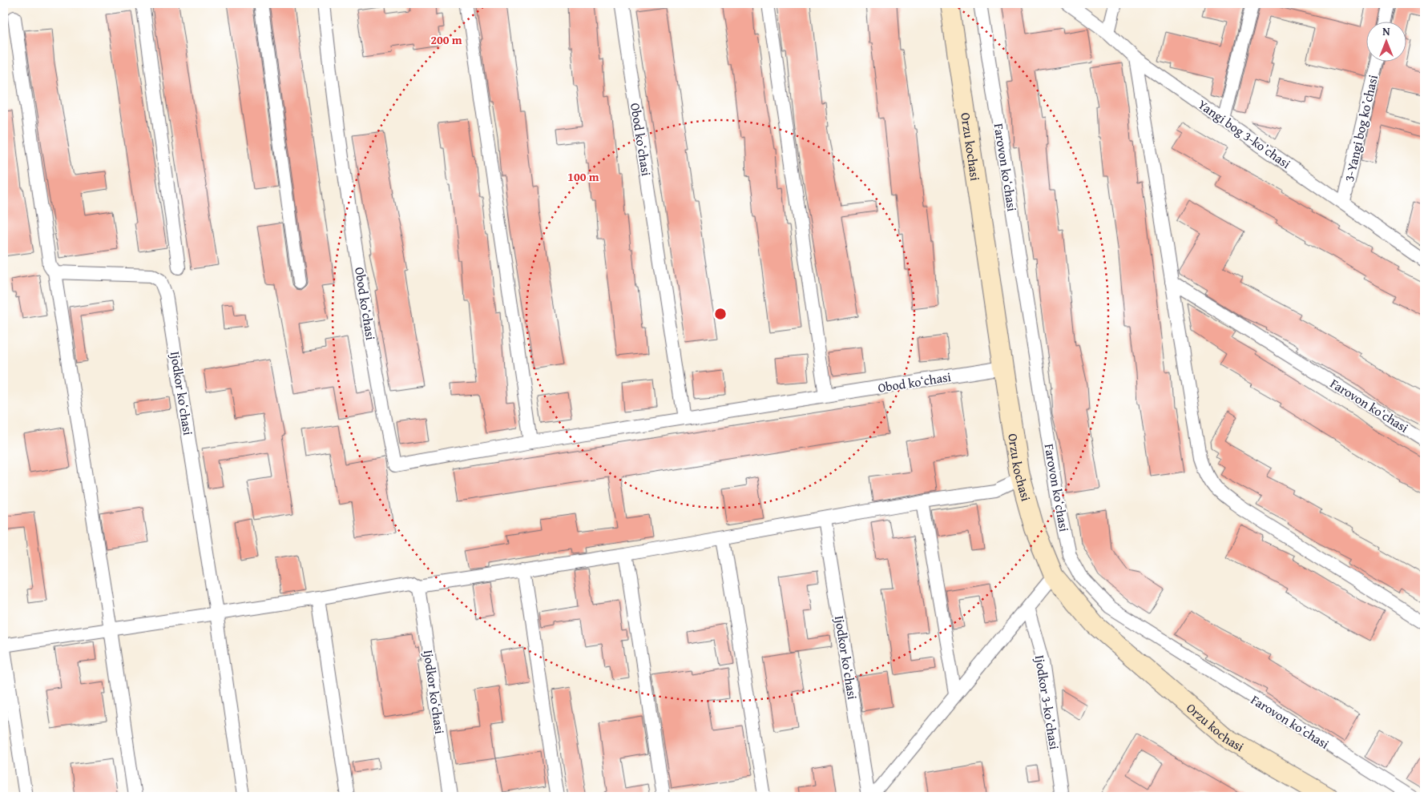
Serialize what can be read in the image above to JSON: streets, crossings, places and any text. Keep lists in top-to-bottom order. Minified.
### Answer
{"streets":{"main road":["Orzu kochasi"],"street":["3-Yangi bog koʼchasi","Yangi bog 3-koʼchasi","Obod koʻchasi","Farovon koʻchasi","Ijodkor koʻchasi","Ijodkor 3-koʼchasi"]},"crossings":[["3-Yangi bog koʼchasi","Yangi bog 3-koʼchasi"],["Obod koʻchasi","Orzu kochasi"]],"north":"top","rings":["200 m","100 m"]}
